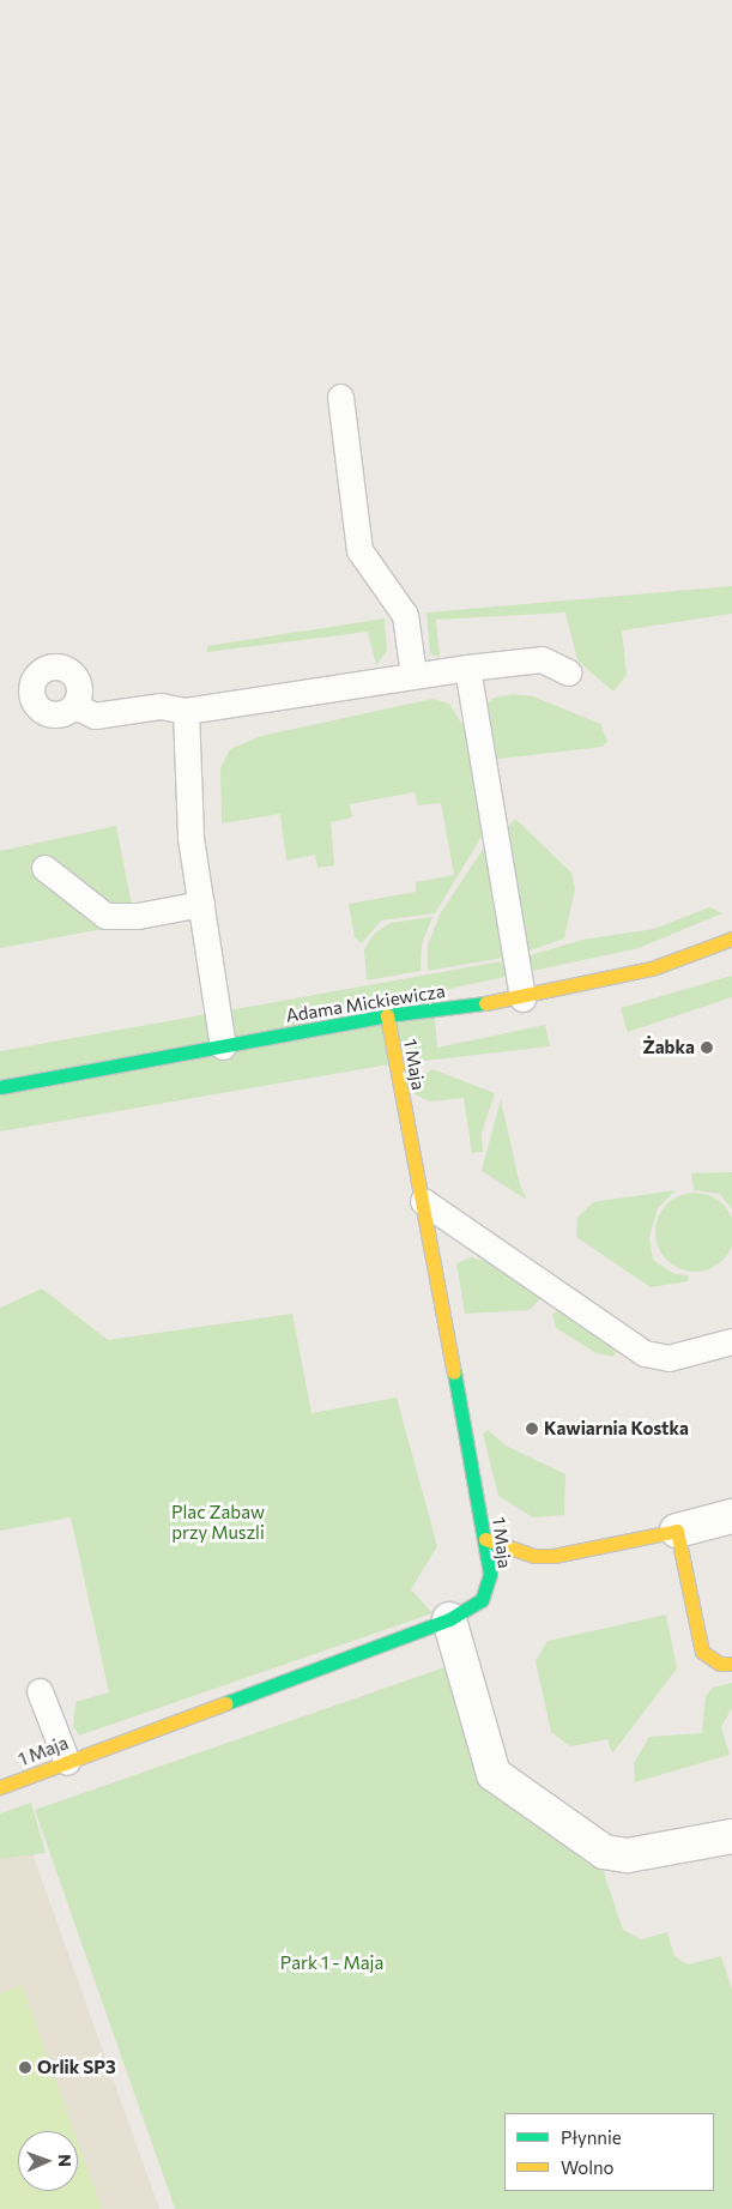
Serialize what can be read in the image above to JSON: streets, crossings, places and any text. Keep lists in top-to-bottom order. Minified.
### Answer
{"streets":{"street":["Adama Mickiewicza","1 Maja"]},"crossings":[["Adama Mickiewicza","1 Maja"]],"parks":["Plac Zabaw przy Muszli","Park 1 - Maja"],"places":["Żabka","Kawiarnia Kostka","Orlik SP3"],"legend":["Płynnie","Wolno"],"north":"right"}
